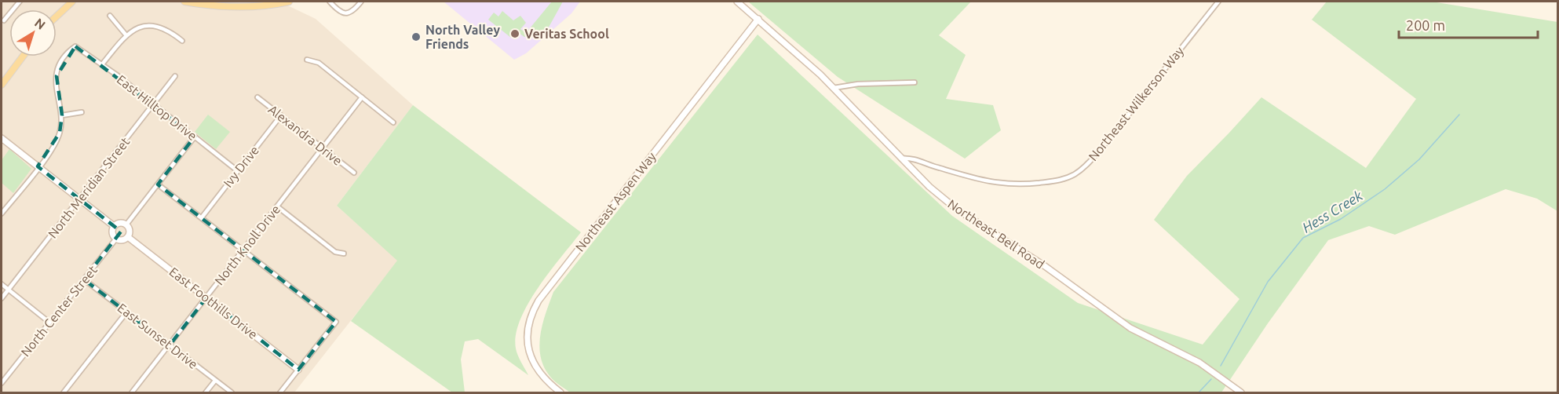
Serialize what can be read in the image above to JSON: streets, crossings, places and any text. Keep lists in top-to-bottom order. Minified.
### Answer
{"streets":{"street":["Northeast Wilkerson Way","East Hilltop Drive","Alexandra Drive","Ivy Drive","North Meridian Street","Northeast Aspen Way","Northeast Bell Road","North Knoll Drive","East Foothills Drive","North Center Street","East Sunset Drive"]},"crossings":[["Northeast Wilkerson Way","Northeast Bell Road"],["East Hilltop Drive","Ivy Drive"],["East Hilltop Drive","North Meridian Street"],["Alexandra Drive","Ivy Drive"],["Alexandra Drive","North Knoll Drive"],["Northeast Aspen Way","Northeast Bell Road"],["North Knoll Drive","East Foothills Drive"],["North Knoll Drive","East Sunset Drive"],["East Foothills Drive","North Center Street"],["North Center Street","East Sunset Drive"]],"water":["Hess Creek"],"places":["Veritas School","North Valley Friends"],"scale_bar":"200 m","north":"top right"}
